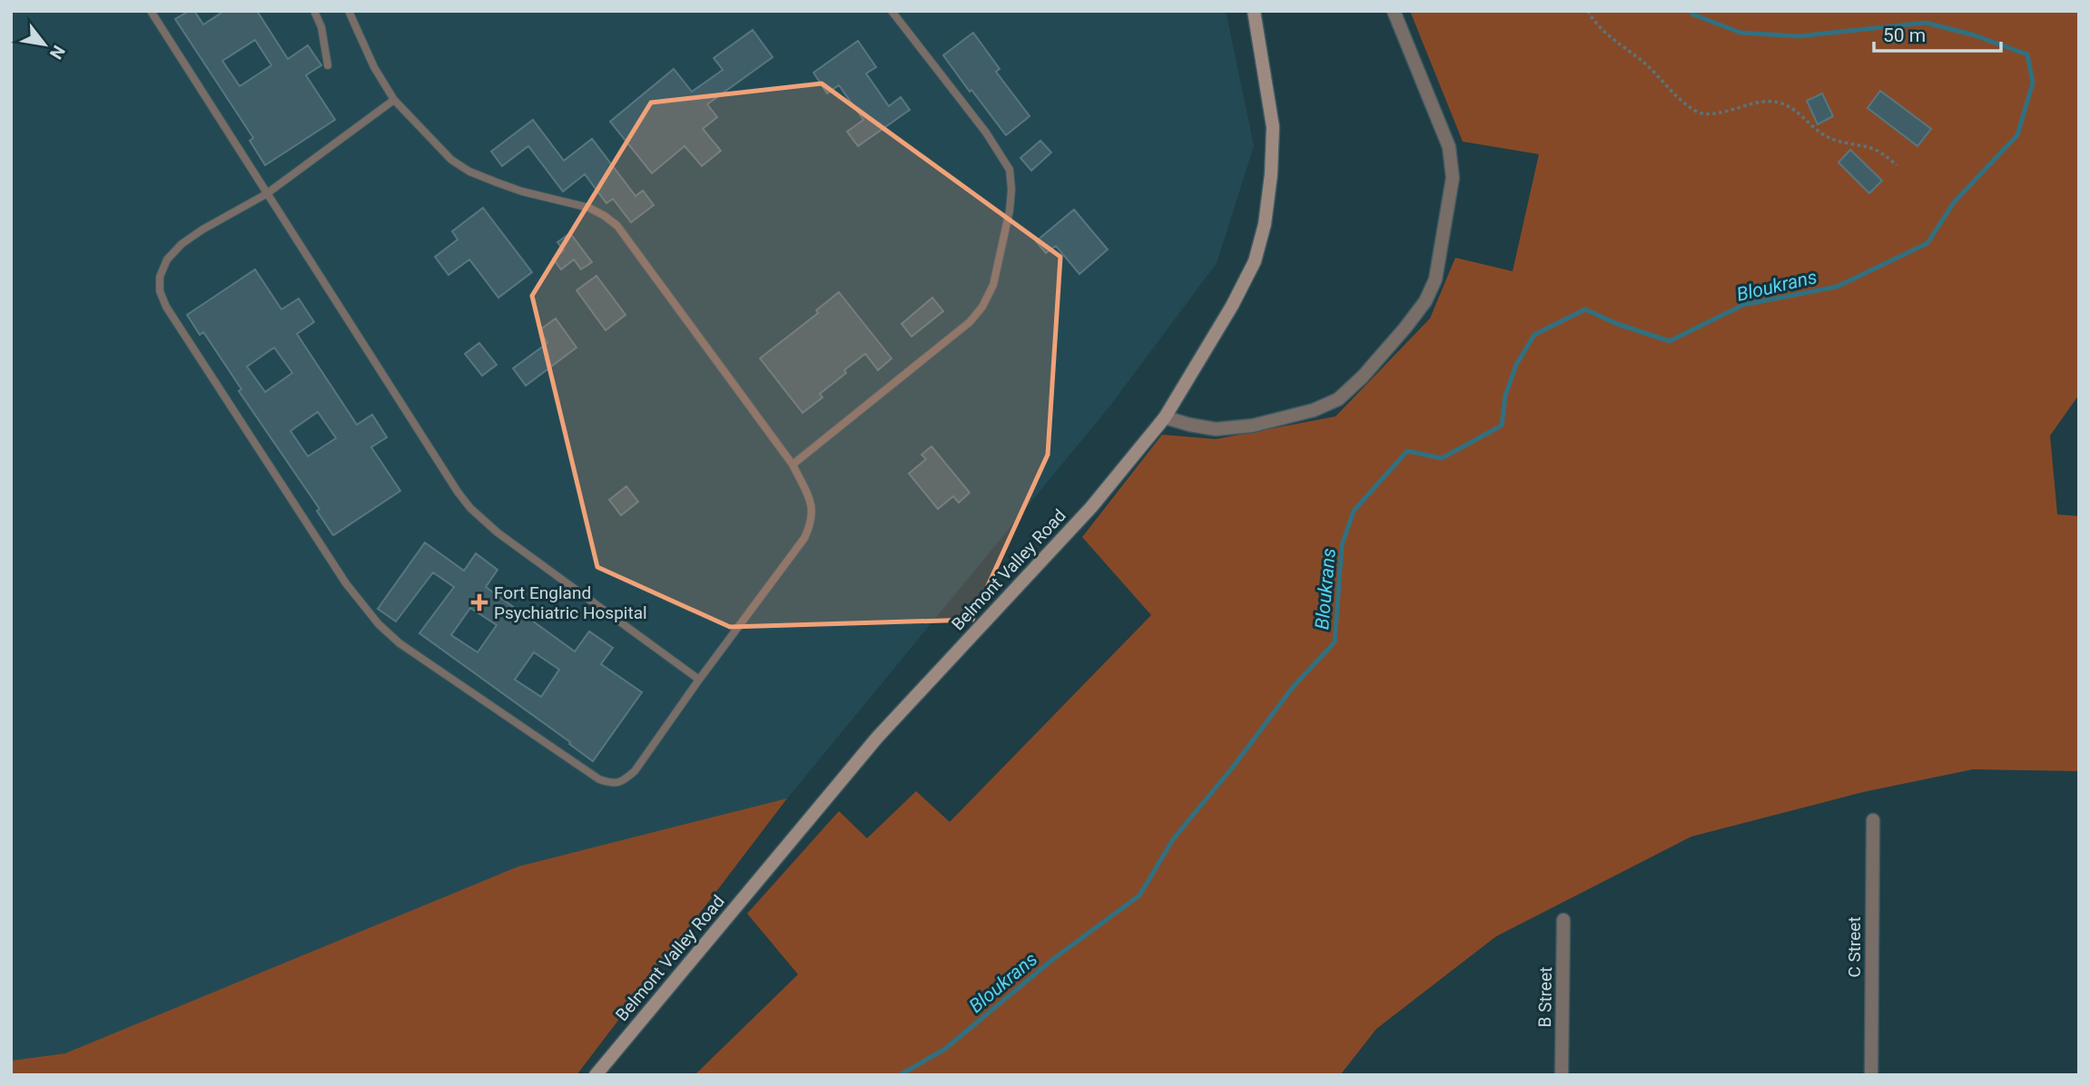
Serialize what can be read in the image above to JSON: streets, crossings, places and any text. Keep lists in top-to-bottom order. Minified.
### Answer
{"streets":{"street":["Belmont Valley Road","C Street","B Street"]},"water":["Bloukrans"],"places":{"health":["Fort England Psychiatric Hospital"]},"scale_bar":"50 m","north":"bottom right"}
